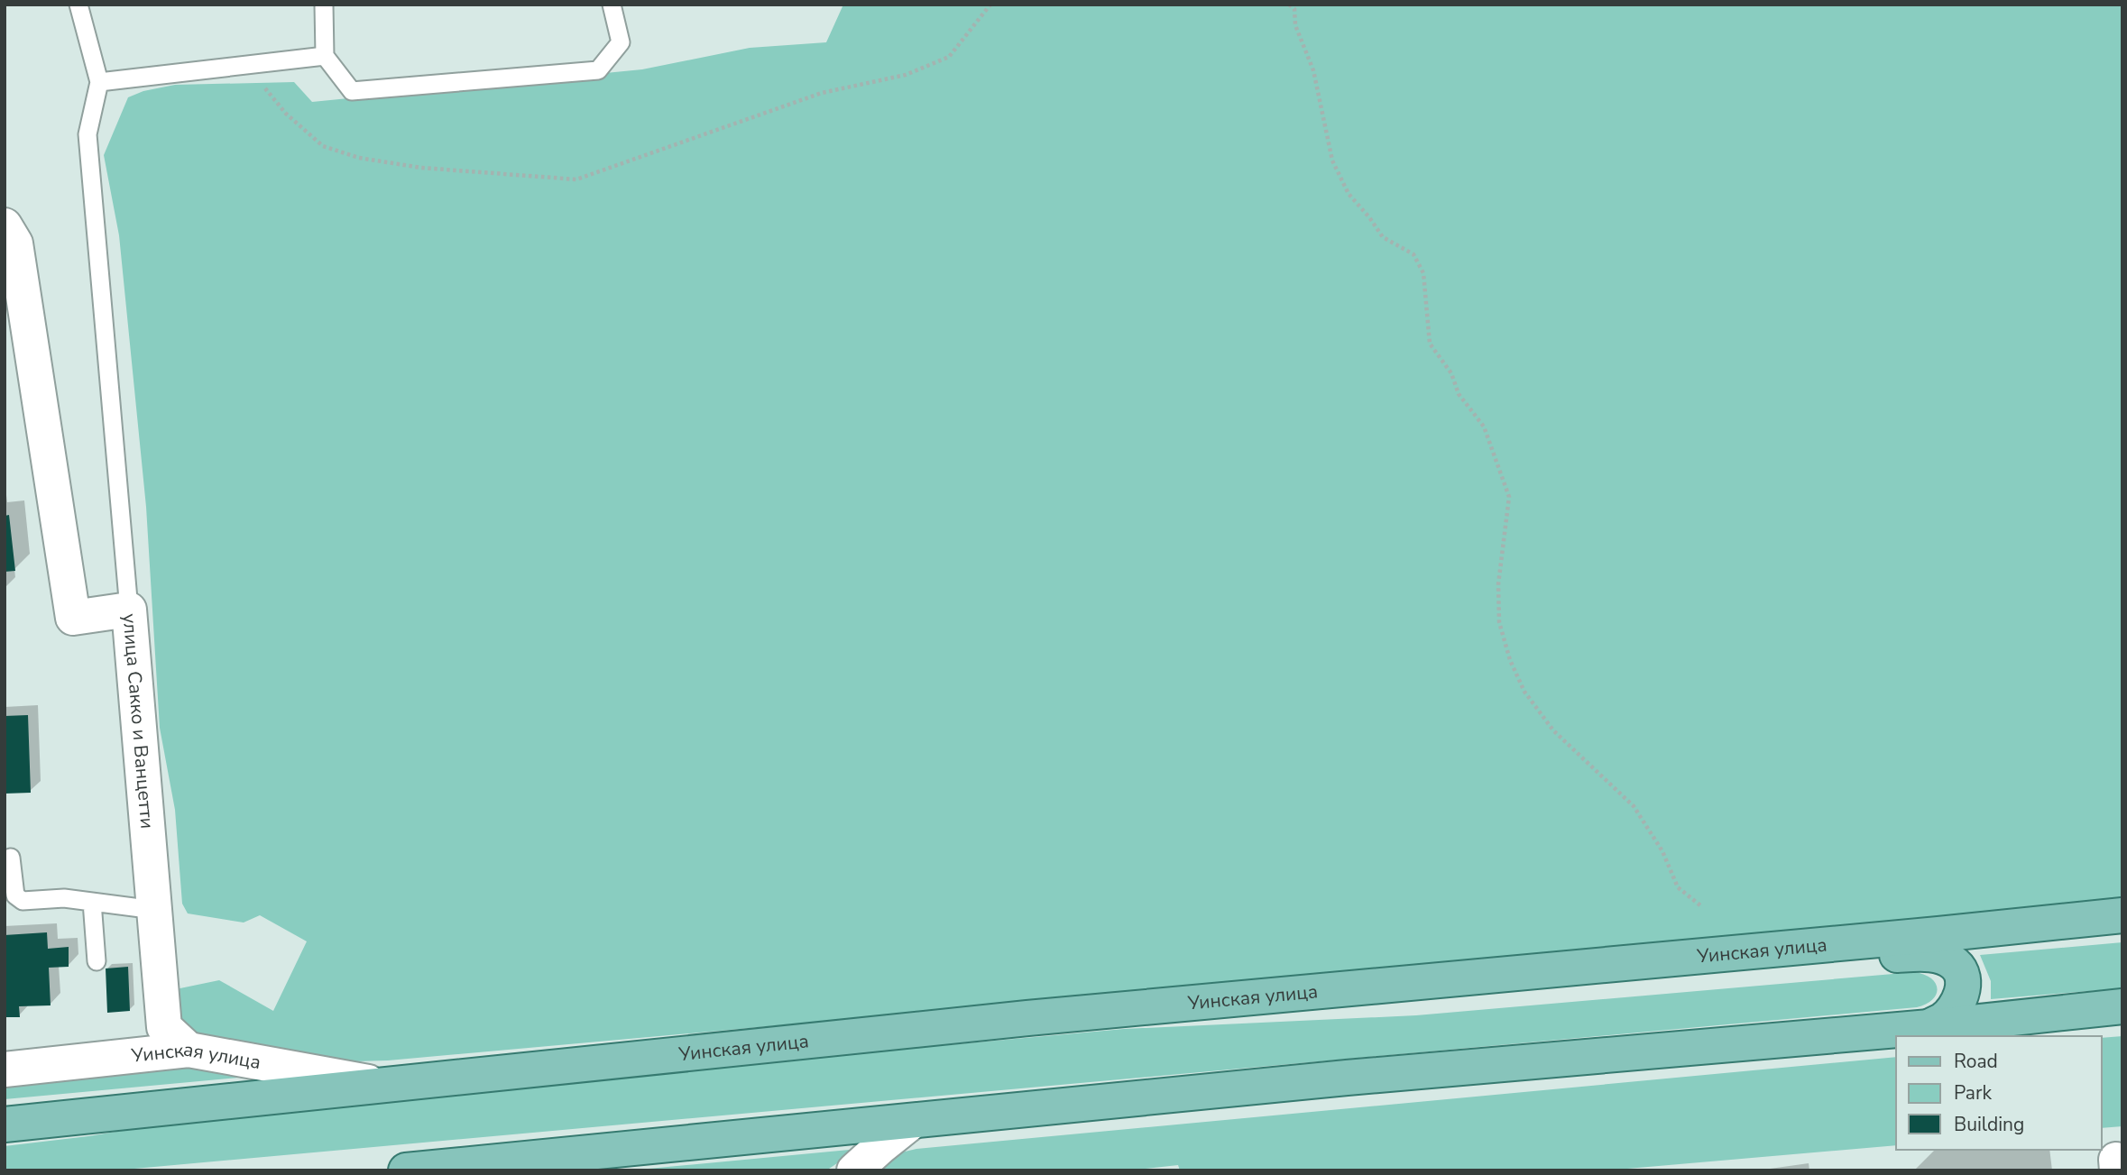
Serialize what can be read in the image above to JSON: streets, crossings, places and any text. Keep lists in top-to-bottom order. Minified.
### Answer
{"streets":{"main road":["Уинская улица"],"street":["улица Сакко и Ванцетти"]},"crossings":[["улица Сакко и Ванцетти","Уинская улица"]],"legend":["Road","Park","Building"]}
